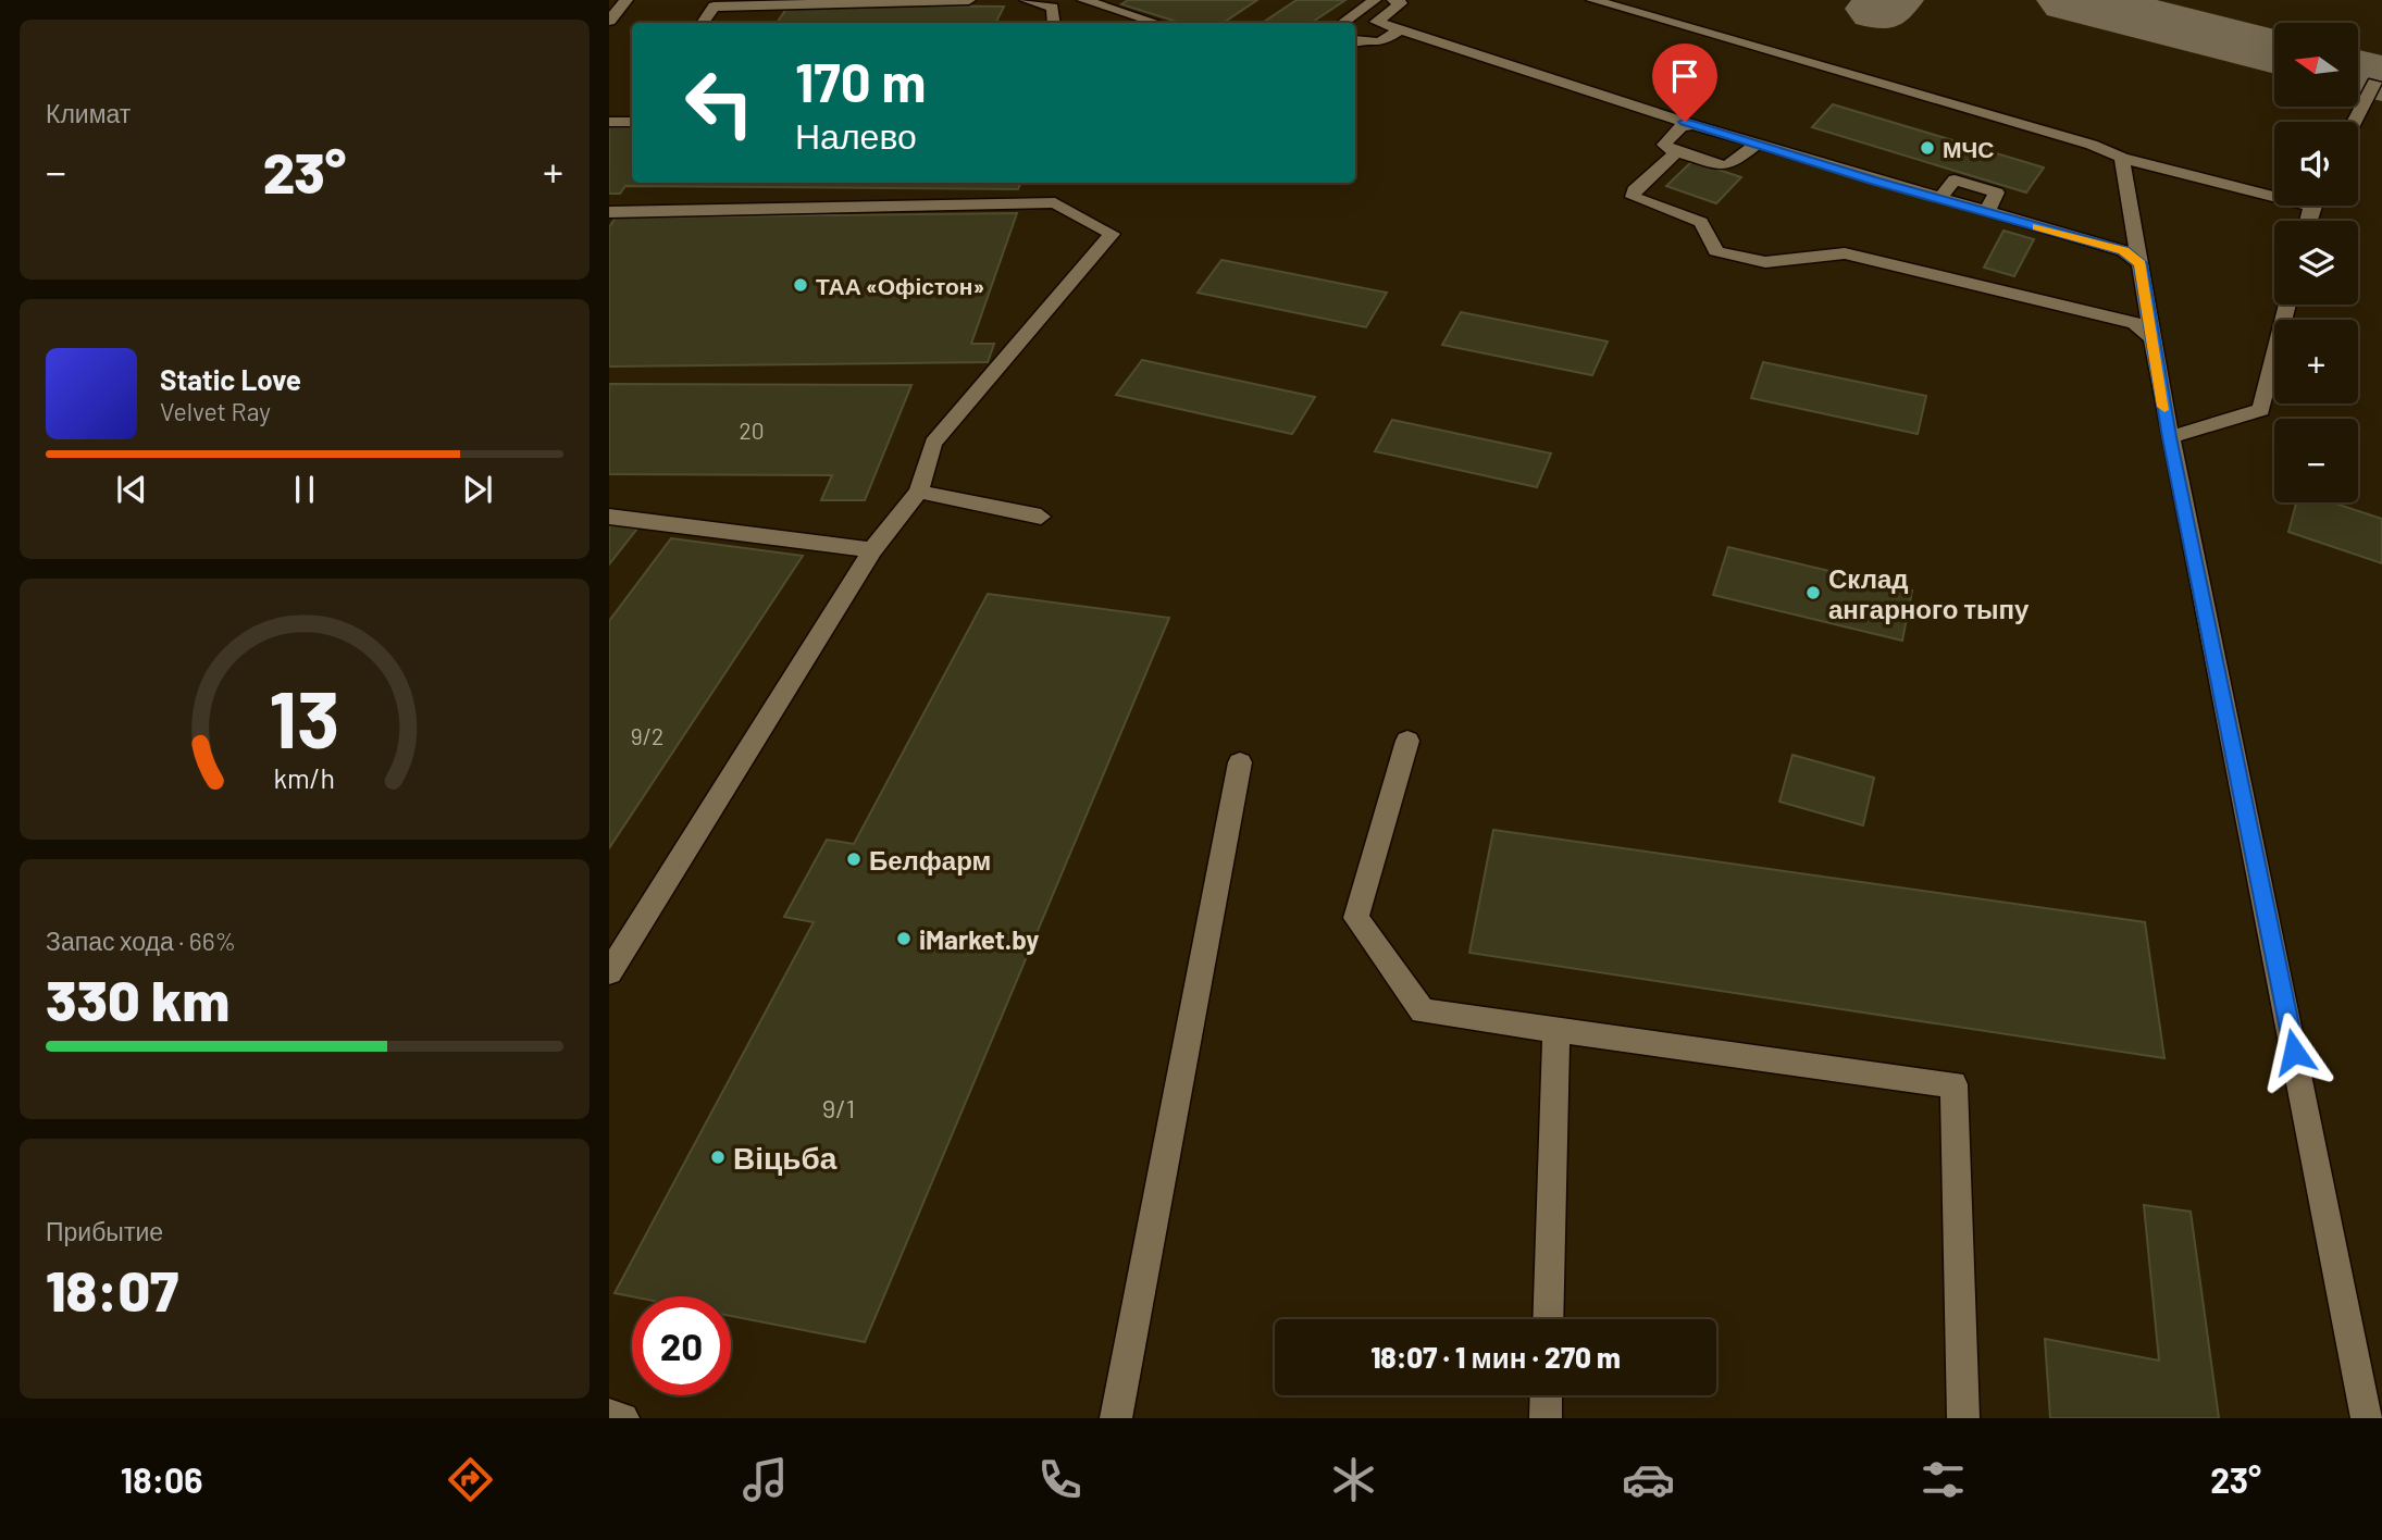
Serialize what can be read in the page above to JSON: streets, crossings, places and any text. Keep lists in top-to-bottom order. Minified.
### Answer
{"places":["МЧС","ТАА «Офістон»","Склад ангарного тыпу","Белфарм","iMarket.by","Віцьба"],"house_numbers":["20","9/2","9/1"],"north":"left","page":{"tile":["Климат",["Запас хода · 66%","330 km"],["Прибытие","18:07"]],"map_buttons":["+","−"],"turn":["170 m","Налево"],"heat":["−","23°","+"],"song":["Static Love","Velvet Ray"],"limit":"20","trip":"18:07 · 1 мин · 270 m","tabs":["18:06","23°"],"gauge":["13","km/h"]}}
